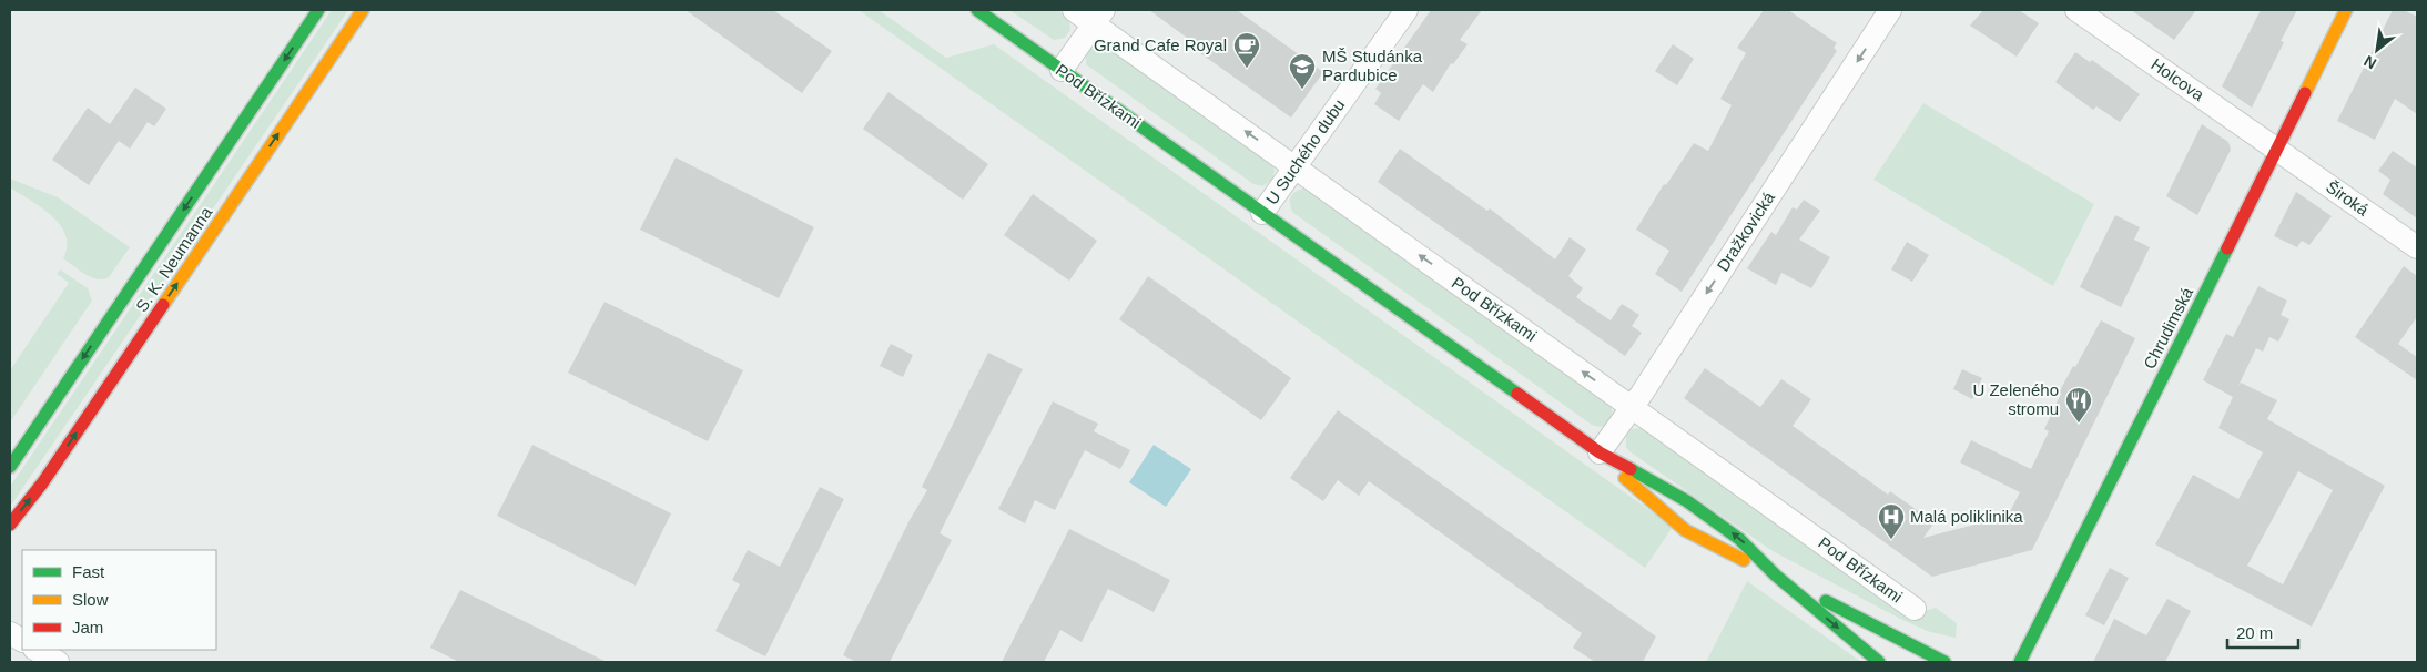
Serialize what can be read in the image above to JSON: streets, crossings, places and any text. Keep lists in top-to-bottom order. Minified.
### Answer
{"streets":{"street":["Holcova","Pod Břízkami","U Suchého dubu","Široká","Dražkovická","S. K. Neumanna","Chrudimská"]},"crossings":[["Holcova","Široká"],["Holcova","Chrudimská"],["Pod Břízkami","U Suchého dubu"],["Pod Břízkami","Dražkovická"],["Široká","Chrudimská"]],"one_way":["Dražkovická"],"places":{"cafe":["Grand Cafe Royal"],"school or university":["MŠ Studánka Pardubice"],"restaurant":["U Zeleného stromu"],"hospital":["Malá poliklinika"]},"legend":["Fast","Slow","Jam"],"scale_bar":"20 m","north":"bottom left"}
